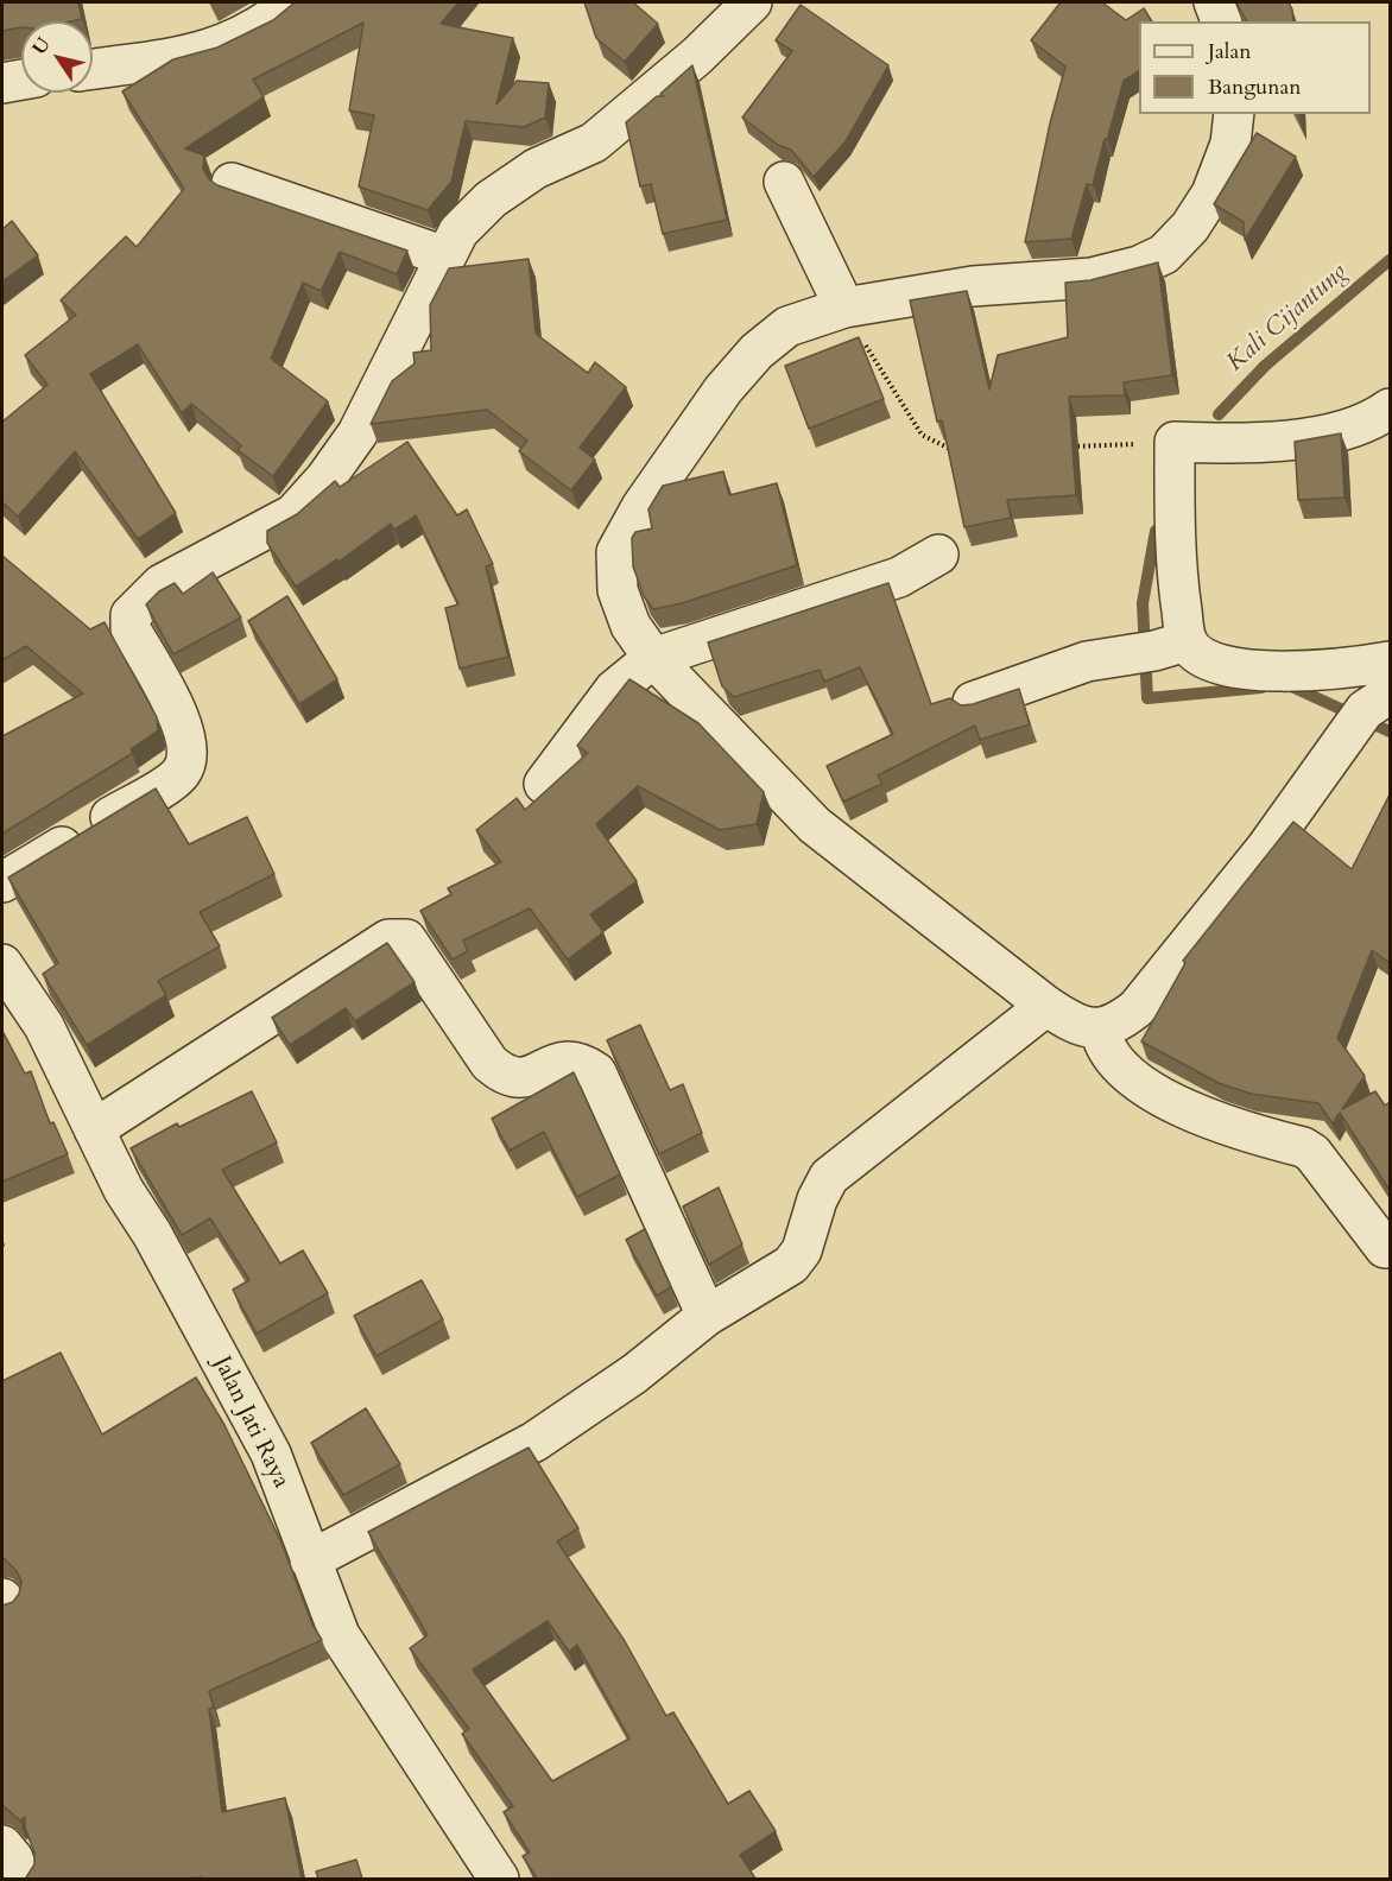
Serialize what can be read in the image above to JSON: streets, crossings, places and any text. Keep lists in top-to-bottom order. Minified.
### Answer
{"streets":{"street":["Jalan Jati Raya"]},"water":["Kali Cijantung"],"legend":["Jalan","Bangunan"],"north":"top left"}
